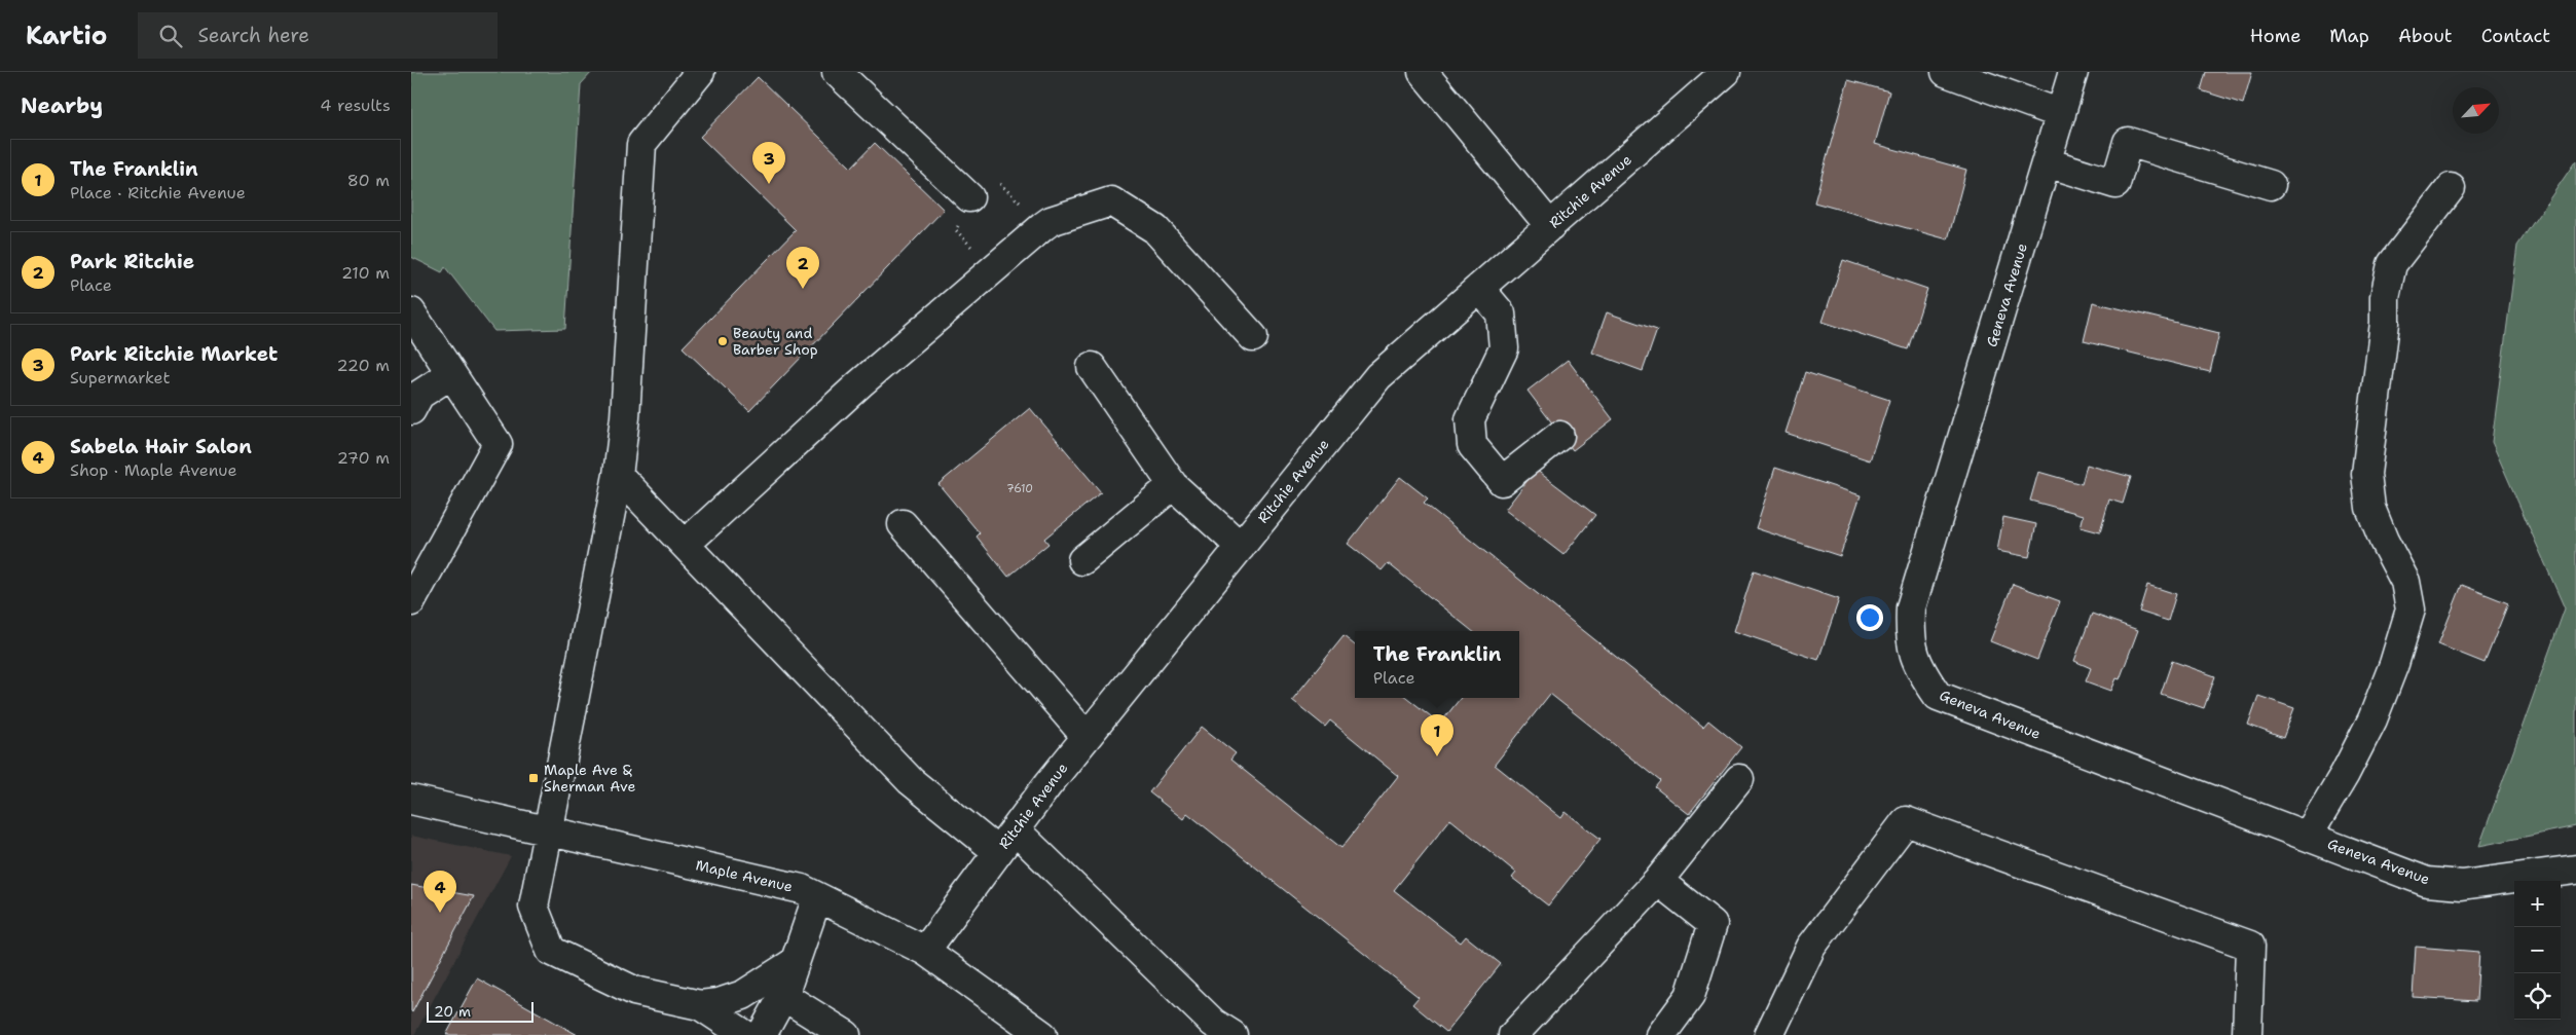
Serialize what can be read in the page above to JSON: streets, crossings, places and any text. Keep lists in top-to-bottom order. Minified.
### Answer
{"streets":{"street":["Ritchie Avenue","Geneva Avenue","Maple Avenue"]},"crossings":[["Ritchie Avenue","Maple Avenue"]],"places":{"other":["Beauty and Barber Shop"],"transit":["Maple Ave & Sherman Ave"]},"house_numbers":["7610"],"scale_bar":"20 m","north":"top right","page":{"header":"Kartio","search":"Search here","nav":["Home","Map","About","Contact"],"heading":["Nearby","4 results"],"list":[{"mark":"1","name":"The Franklin","note":"Place · Ritchie Avenue","value":"80 m"},{"mark":"2","name":"Park Ritchie","note":"Place","value":"210 m"},{"mark":"3","name":"Park Ritchie Market","note":"Supermarket","value":"220 m"},{"mark":"4","name":"Sabela Hair Salon","note":"Shop · Maple Avenue","value":"270 m"}],"pins":["3","2","1","4"],"popup":["The Franklin","Place"],"map_buttons":["+","−"],"scale":"20 m"}}
